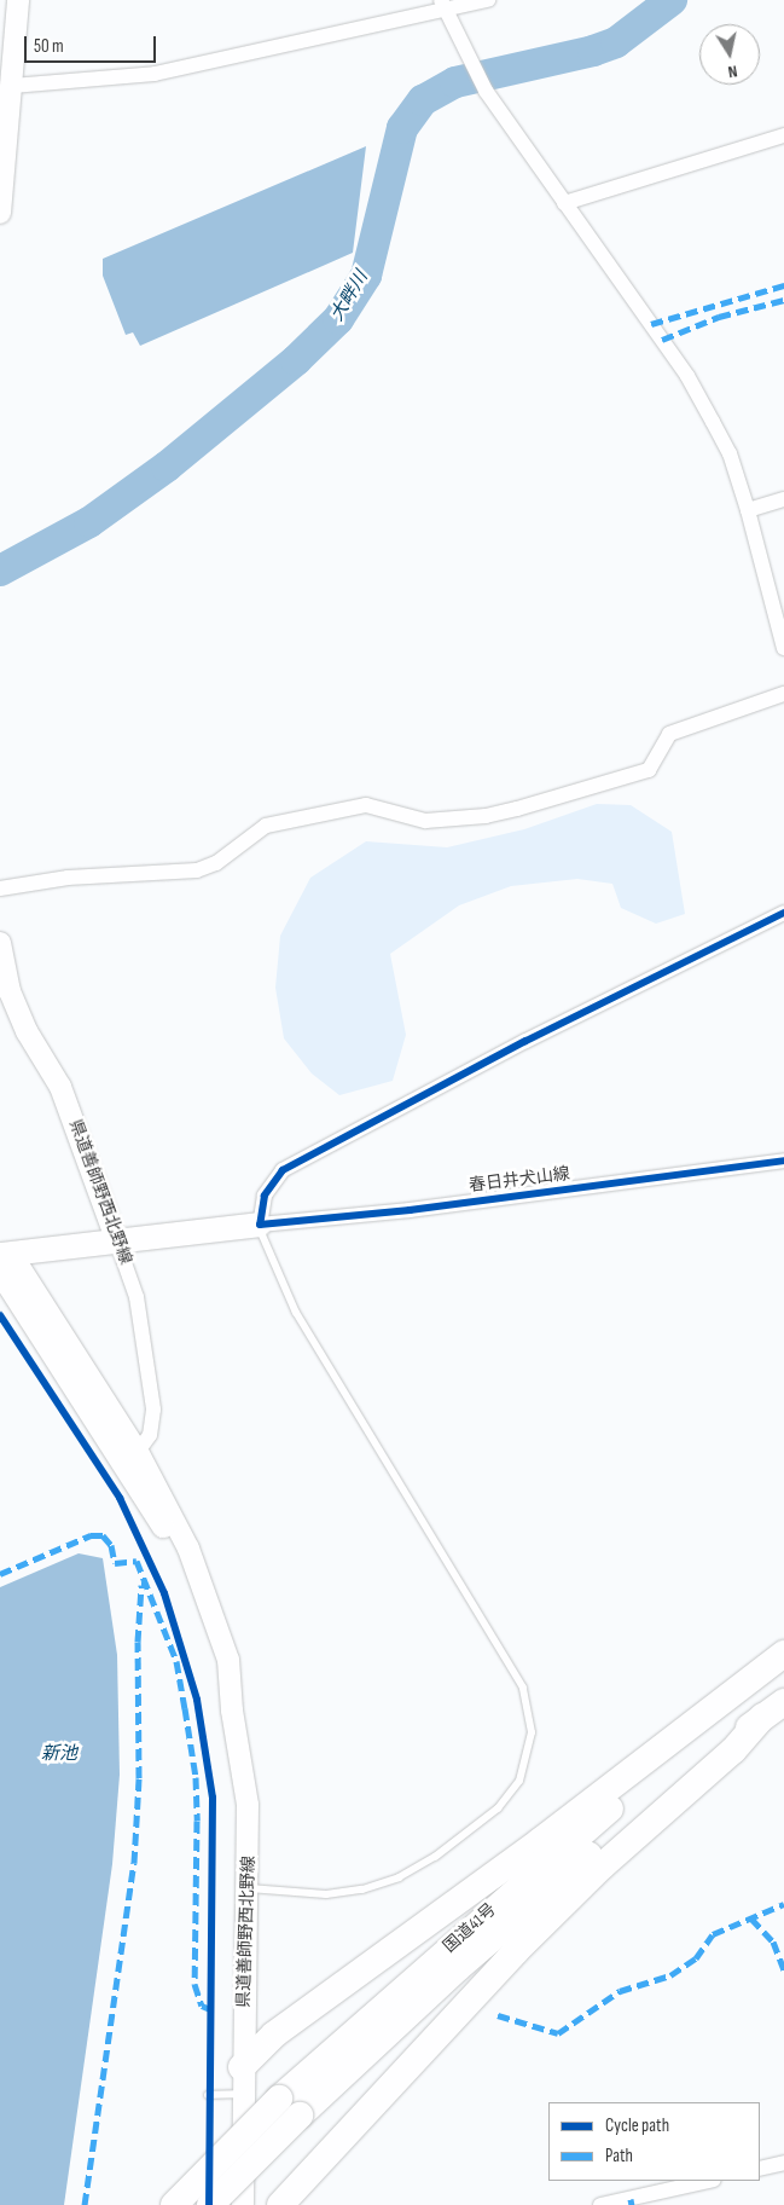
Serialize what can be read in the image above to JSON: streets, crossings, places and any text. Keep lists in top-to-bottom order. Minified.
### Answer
{"streets":{"highway":["国道41号"],"main road":["春日井犬山線","県道善師野西北野線"]},"crossings":[["春日井犬山線","県道善師野西北野線"]],"water":["大畔川","新池"],"legend":["Cycle path","Path"],"scale_bar":"50 m","north":"bottom"}
